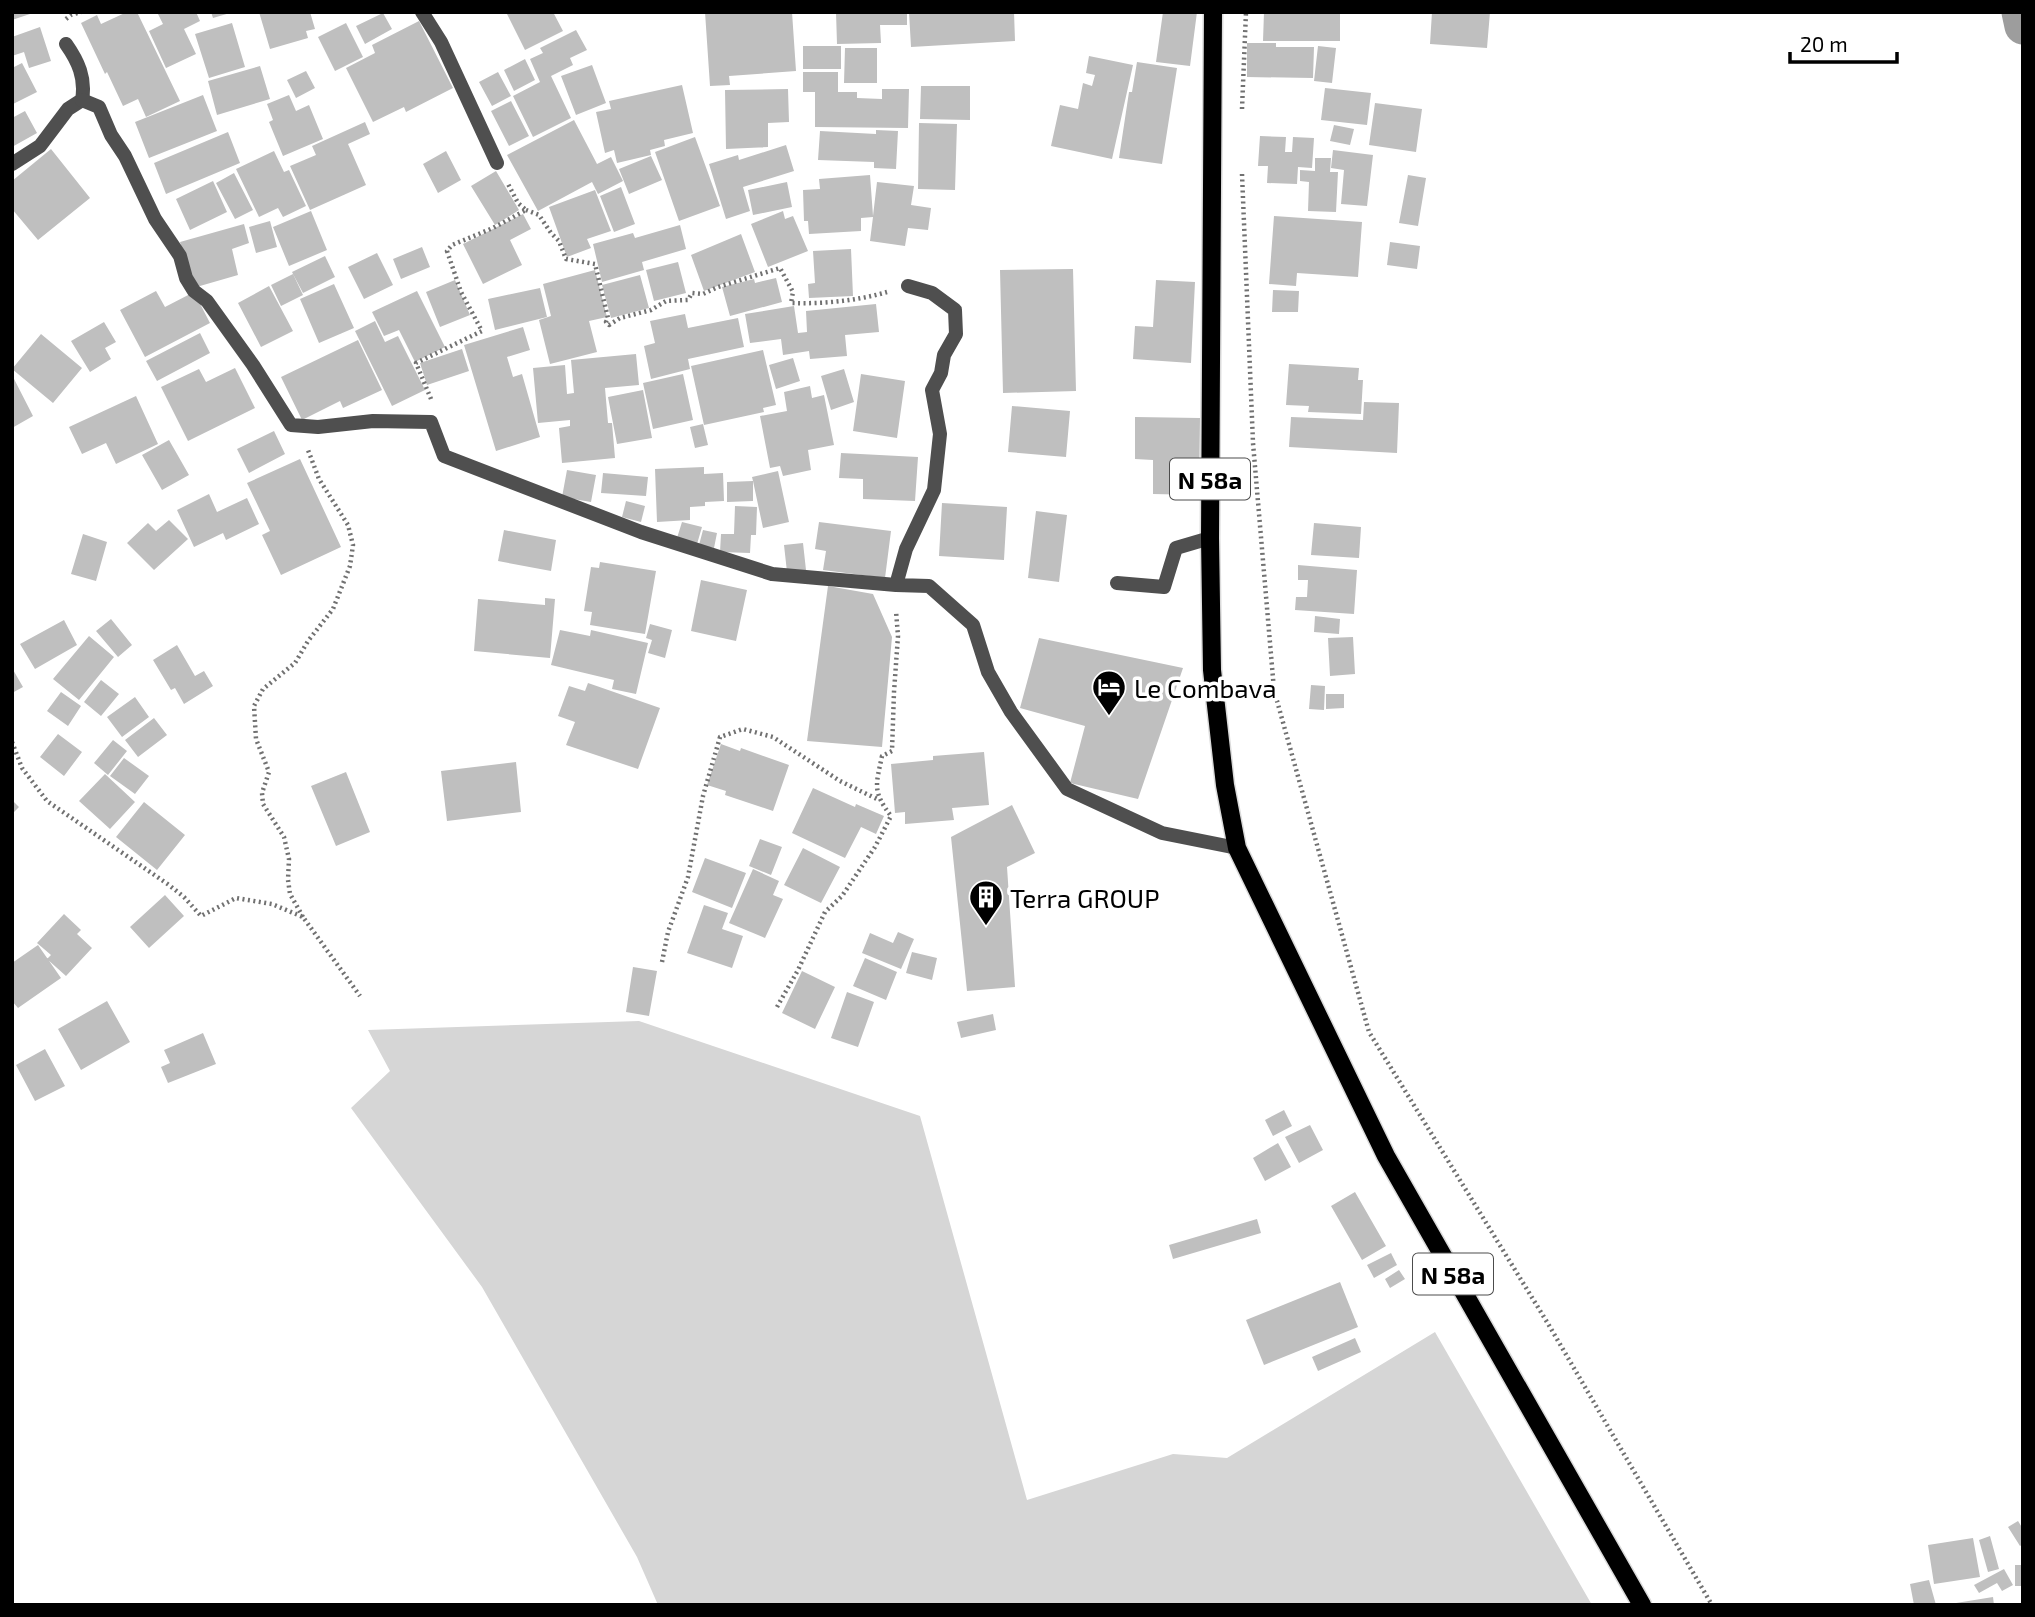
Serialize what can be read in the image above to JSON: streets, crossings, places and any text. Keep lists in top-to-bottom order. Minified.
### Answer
{"streets":{"main road":["N 58a"]},"places":{"hotel":["Le Combava"],"building":["Terra GROUP"]},"scale_bar":"20 m"}
